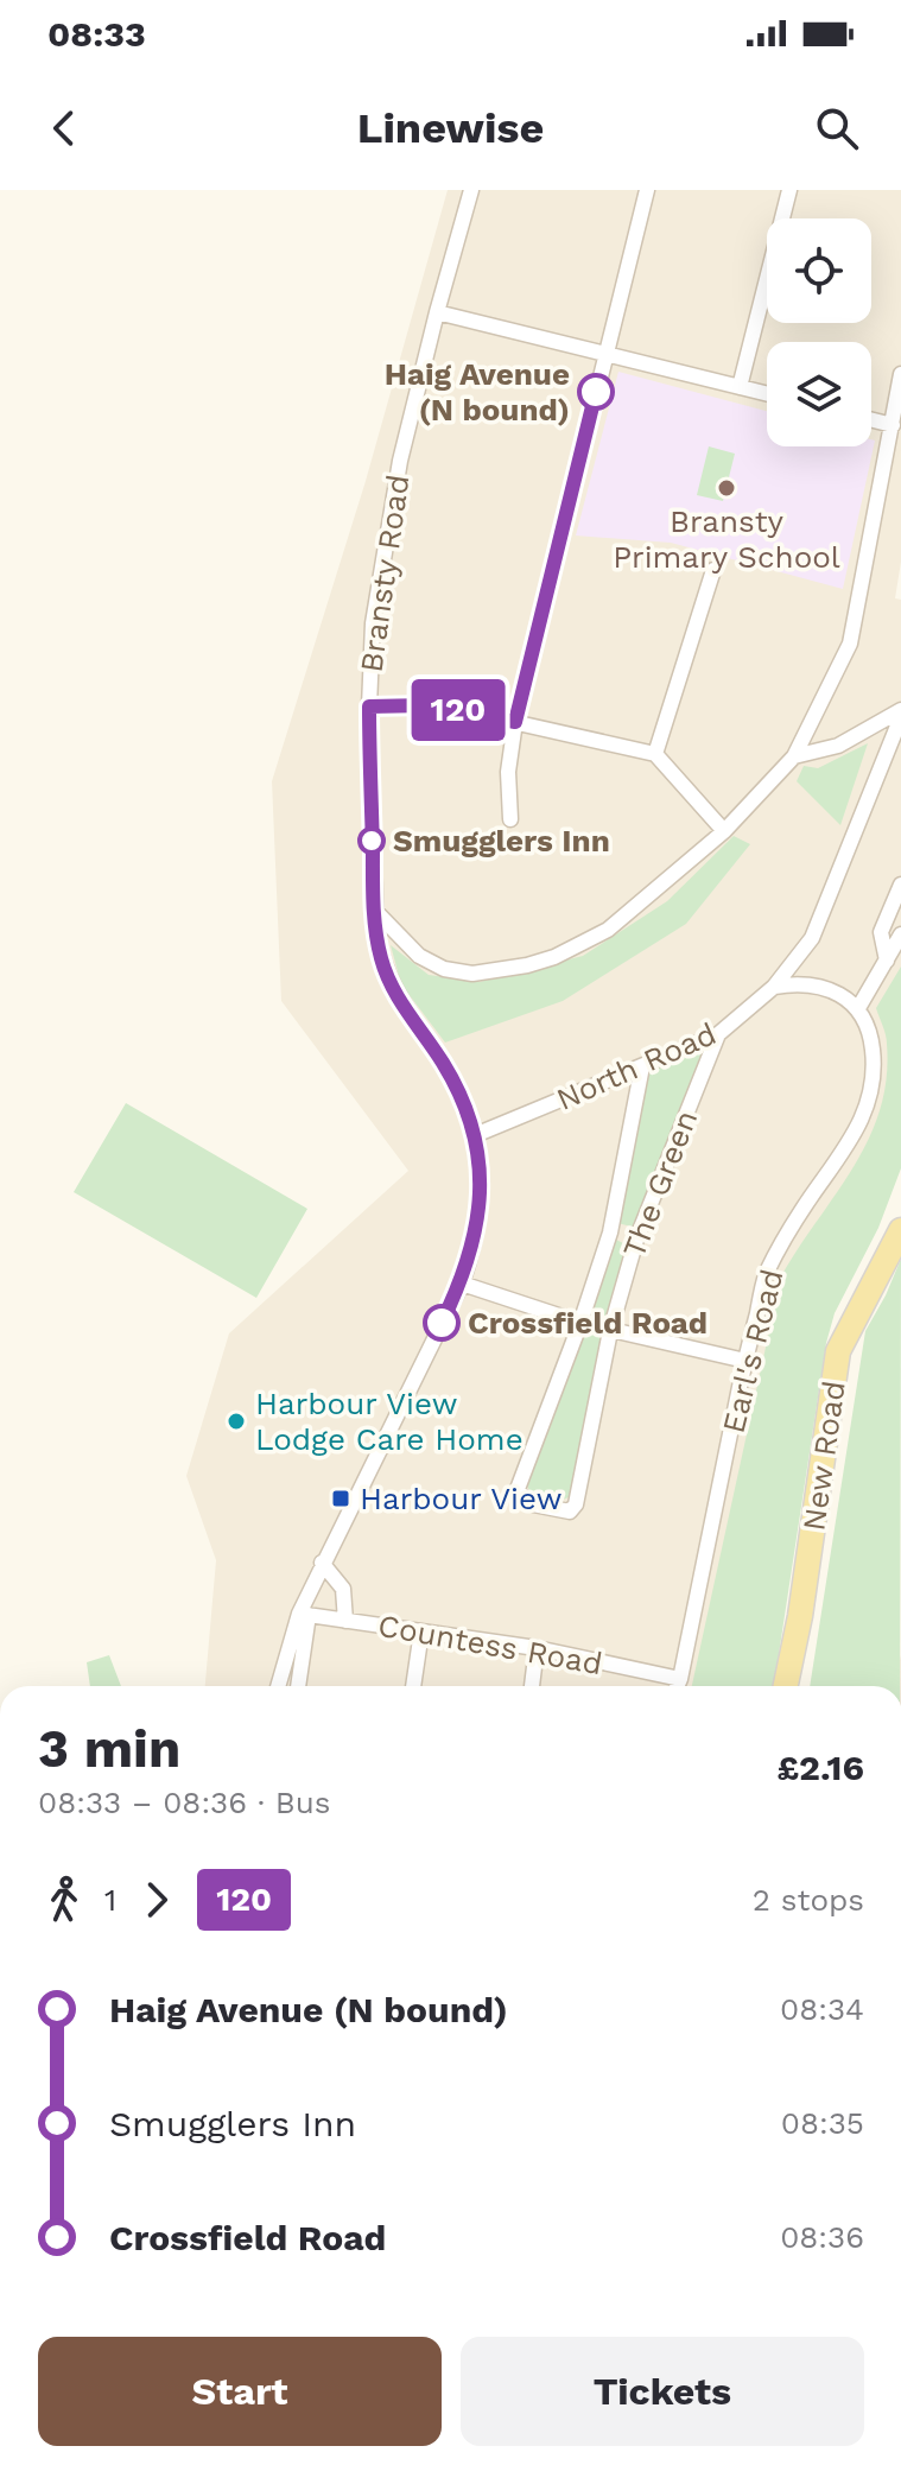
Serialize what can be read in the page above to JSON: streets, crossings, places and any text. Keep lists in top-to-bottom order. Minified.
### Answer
{"streets":{"main road":["New Road"],"street":["Bransty Road","North Road","The Green","Earl's Road","Countess Road"]},"crossings":[["Bransty Road","North Road"],["Bransty Road","Countess Road"],["North Road","The Green"],["Earl's Road","Countess Road"]],"places":{"other":["Haig Avenue (N bound)","Bransty Primary School","Smugglers Inn","Crossfield Road","Harbour View Lodge Care Home"],"transit":["Harbour View"]},"lines":["bus line 120"],"page":{"status":"08:33","header":"Linewise","on_map":"120","heading":["3 min","08:33 – 08:36 · Bus","£2.16"],"legs":["1","120","2 stops"],"list":[{"name":"Haig Avenue (N bound)","value":"08:34"},{"name":"Smugglers Inn","value":"08:35"},{"name":"Crossfield Road","value":"08:36"}],"buttons":["Start","Tickets"]}}
